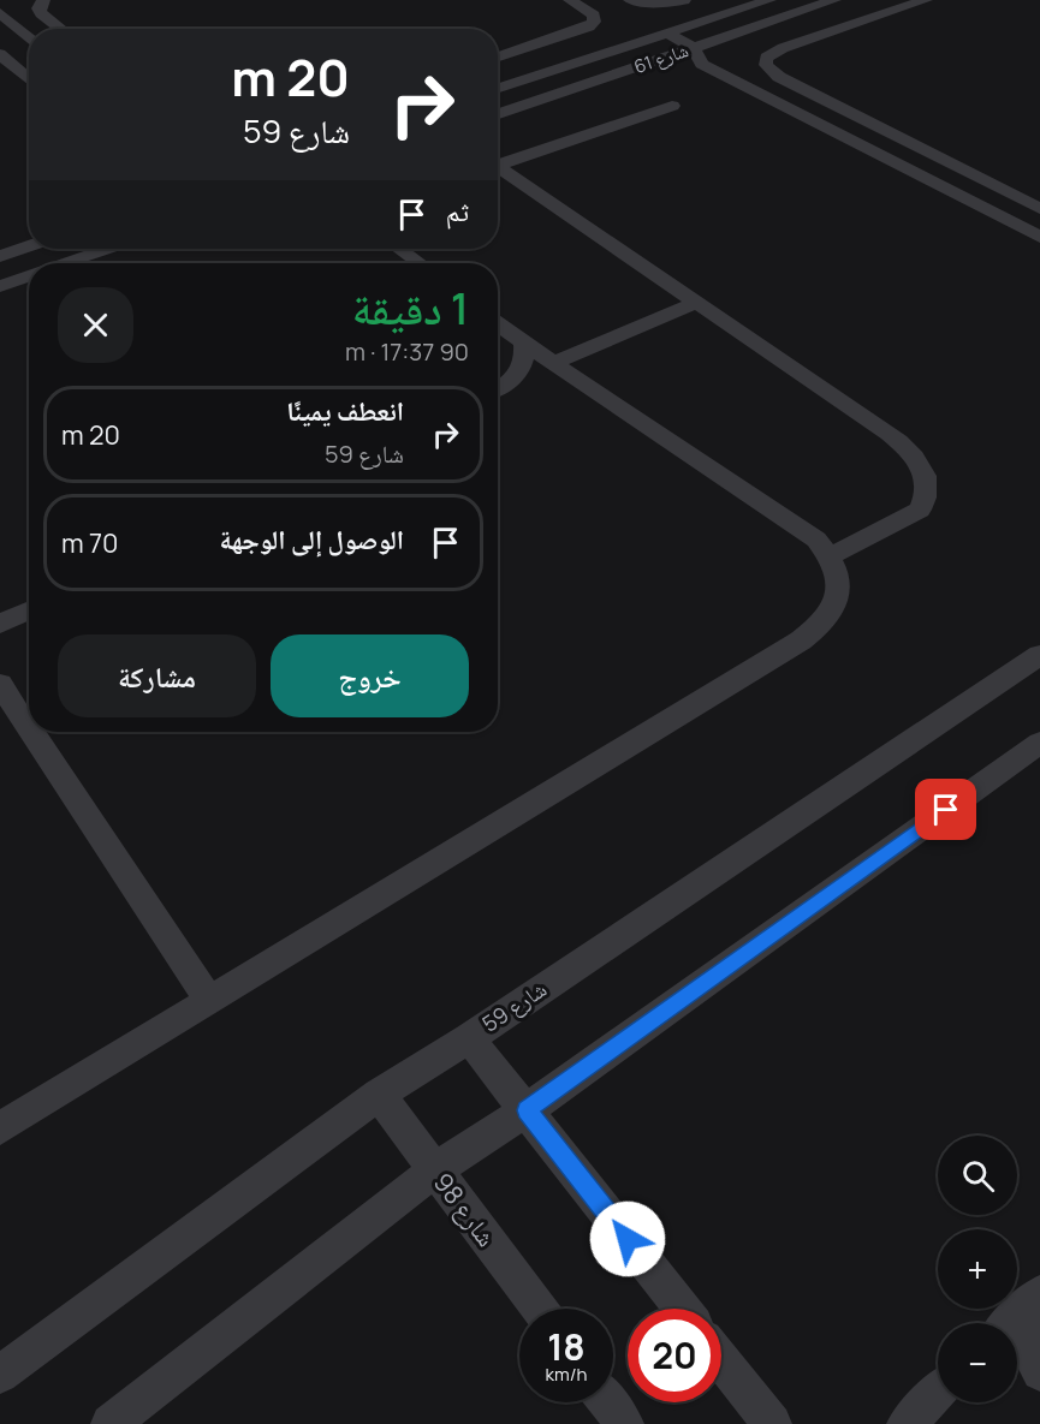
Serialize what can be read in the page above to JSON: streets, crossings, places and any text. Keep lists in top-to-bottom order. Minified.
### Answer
{"streets":{"lane":["شارع 61","شارع 59","شارع 98"]},"crossings":[["شارع 59","شارع 98"]],"page":{"turn":["20 m","شارع 59"],"then":"ثم","heading":["1 دقيقة","90 m · 17:37"],"list":[{"name":"انعطف يمينًا","note":"شارع 59","value":"20 m"},{"name":"الوصول إلى الوجهة","value":"70 m"}],"buttons":["خروج","مشاركة"],"map_buttons":["+","−"],"speed":"18 km/h","limit":"20"}}
